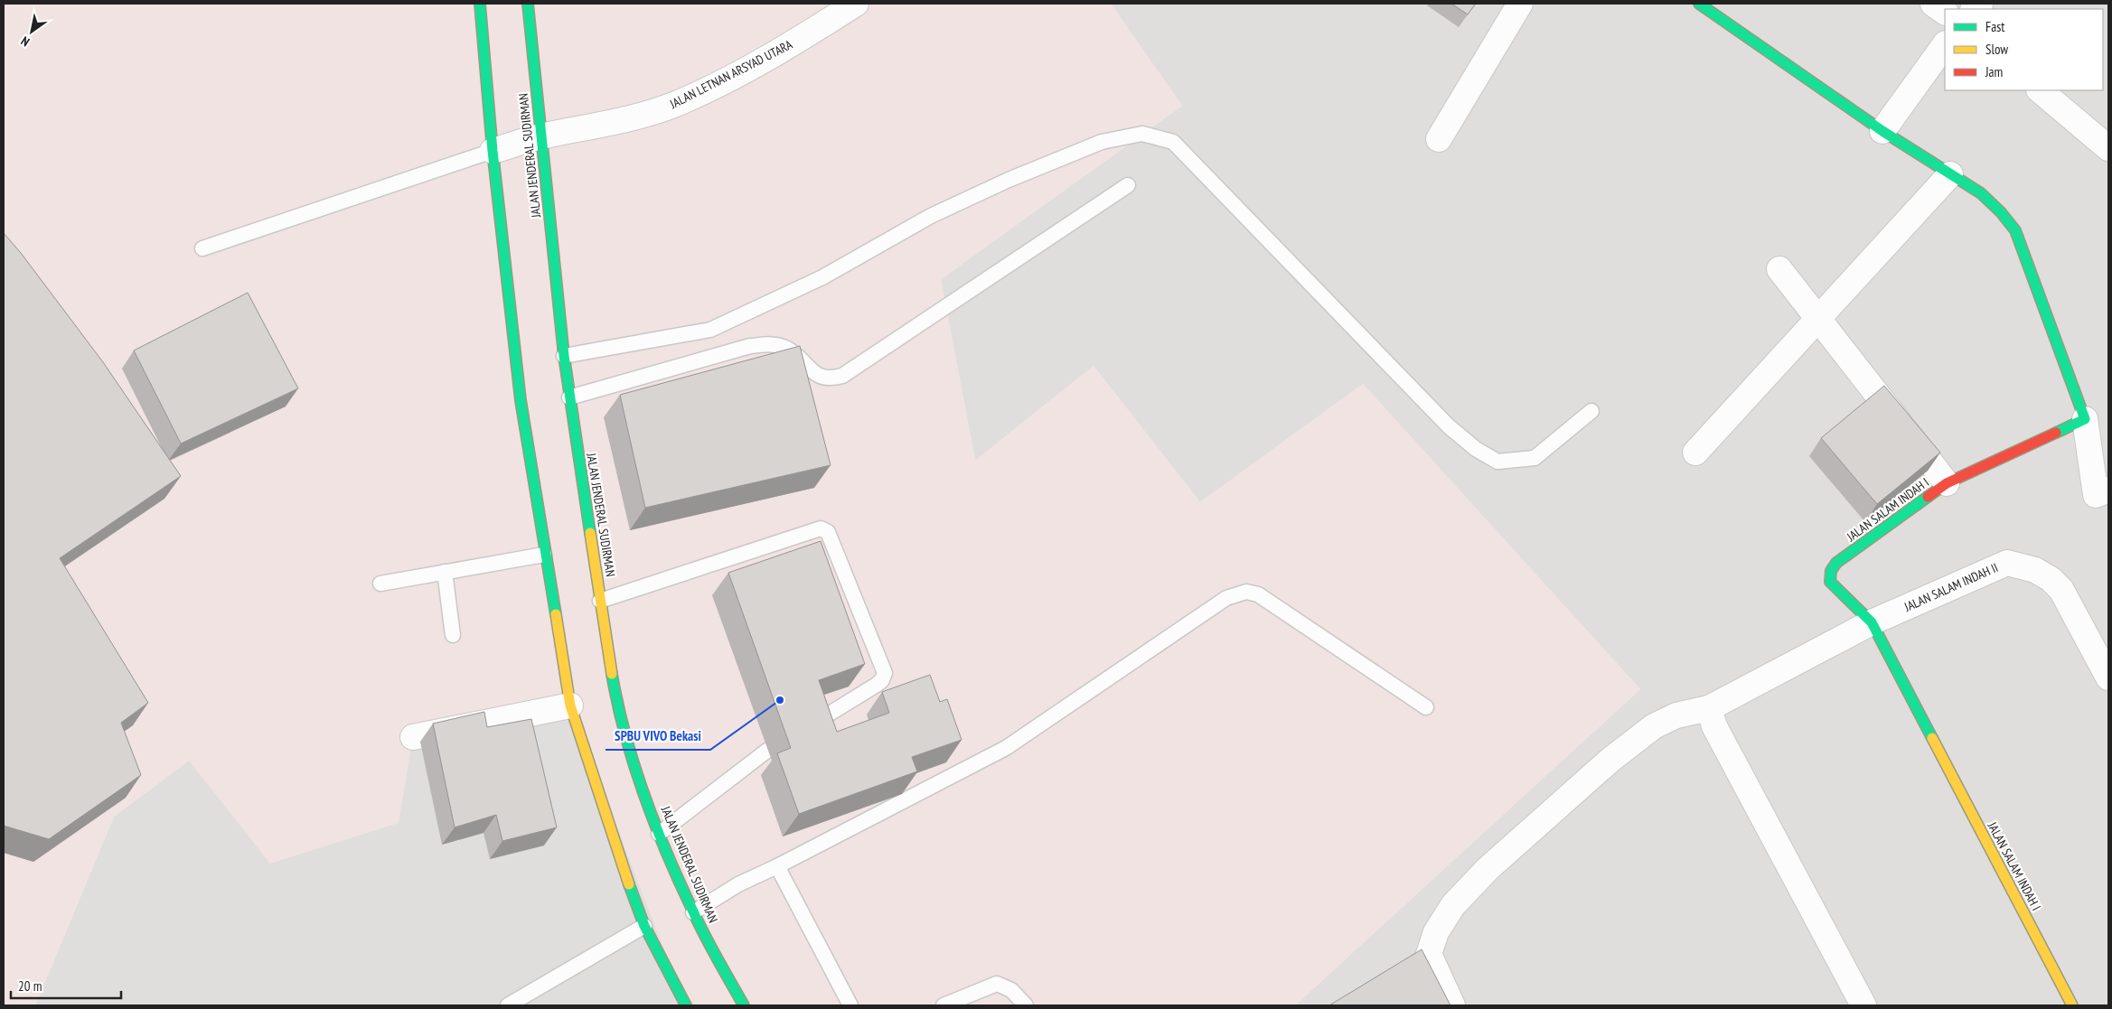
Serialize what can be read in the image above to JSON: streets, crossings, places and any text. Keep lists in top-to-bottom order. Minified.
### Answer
{"streets":{"main road":["JALAN JENDERAL SUDIRMAN","JALAN SALAM INDAH I"],"street":["JALAN LETNAN ARSYAD UTARA","JALAN SALAM INDAH II"]},"crossings":[["JALAN LETNAN ARSYAD UTARA","JALAN JENDERAL SUDIRMAN"],["JALAN SALAM INDAH I","JALAN SALAM INDAH II"]],"places":["SPBU VIVO Bekasi"],"legend":["Fast","Slow","Jam"],"scale_bar":"20 m","north":"bottom left"}
